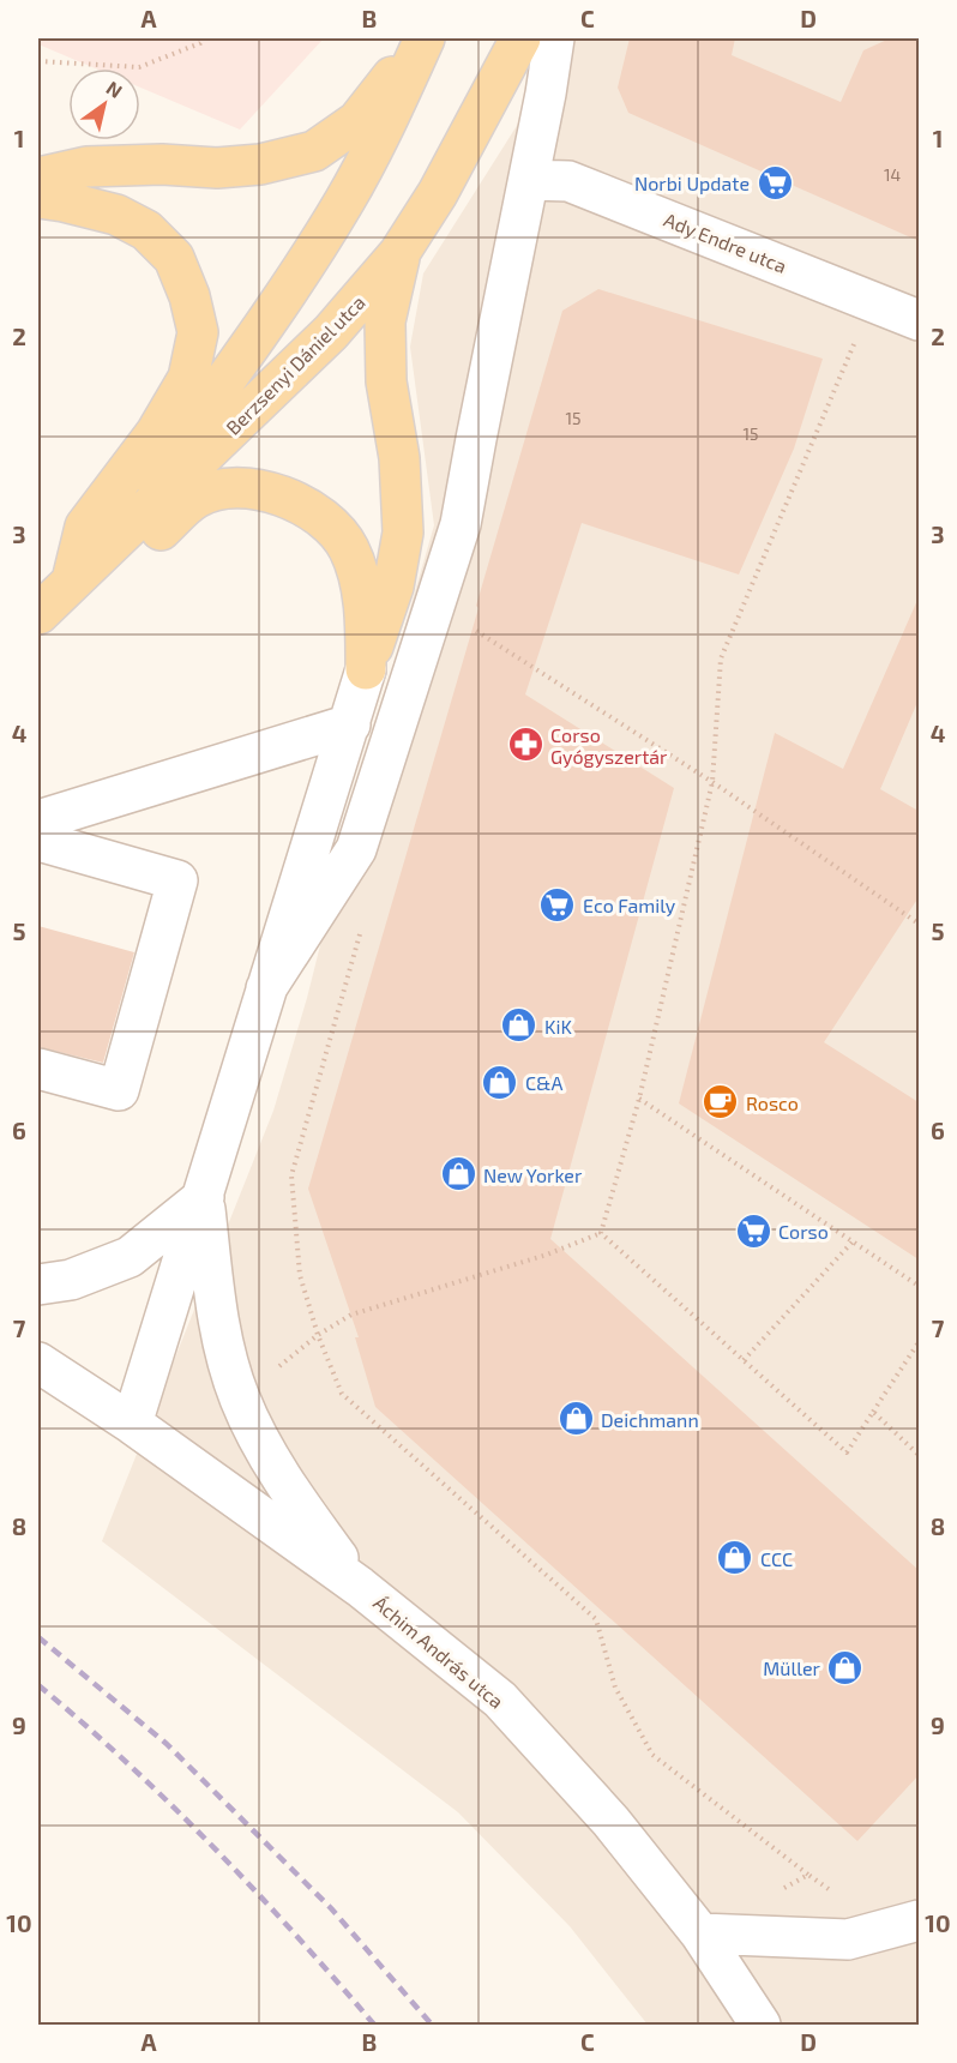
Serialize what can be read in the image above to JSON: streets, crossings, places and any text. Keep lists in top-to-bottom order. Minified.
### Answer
{"streets":{"main road":["Berzsenyi Dániel utca"],"street":["Ady Endre utca","Áchim András utca"]},"places":{"supermarket":["Norbi Update","Eco Family","Corso"],"pharmacy":["Corso Gyógyszertár"],"shop":["KiK","C&A","New Yorker","Deichmann","CCC","Müller"],"cafe":["Rosco"]},"house_numbers":["14","15","15"],"north":"top right","grid":{"columns":["A","B","C","D"],"rows":["1","2","3","4","5","6","7","8","9","10"]}}
